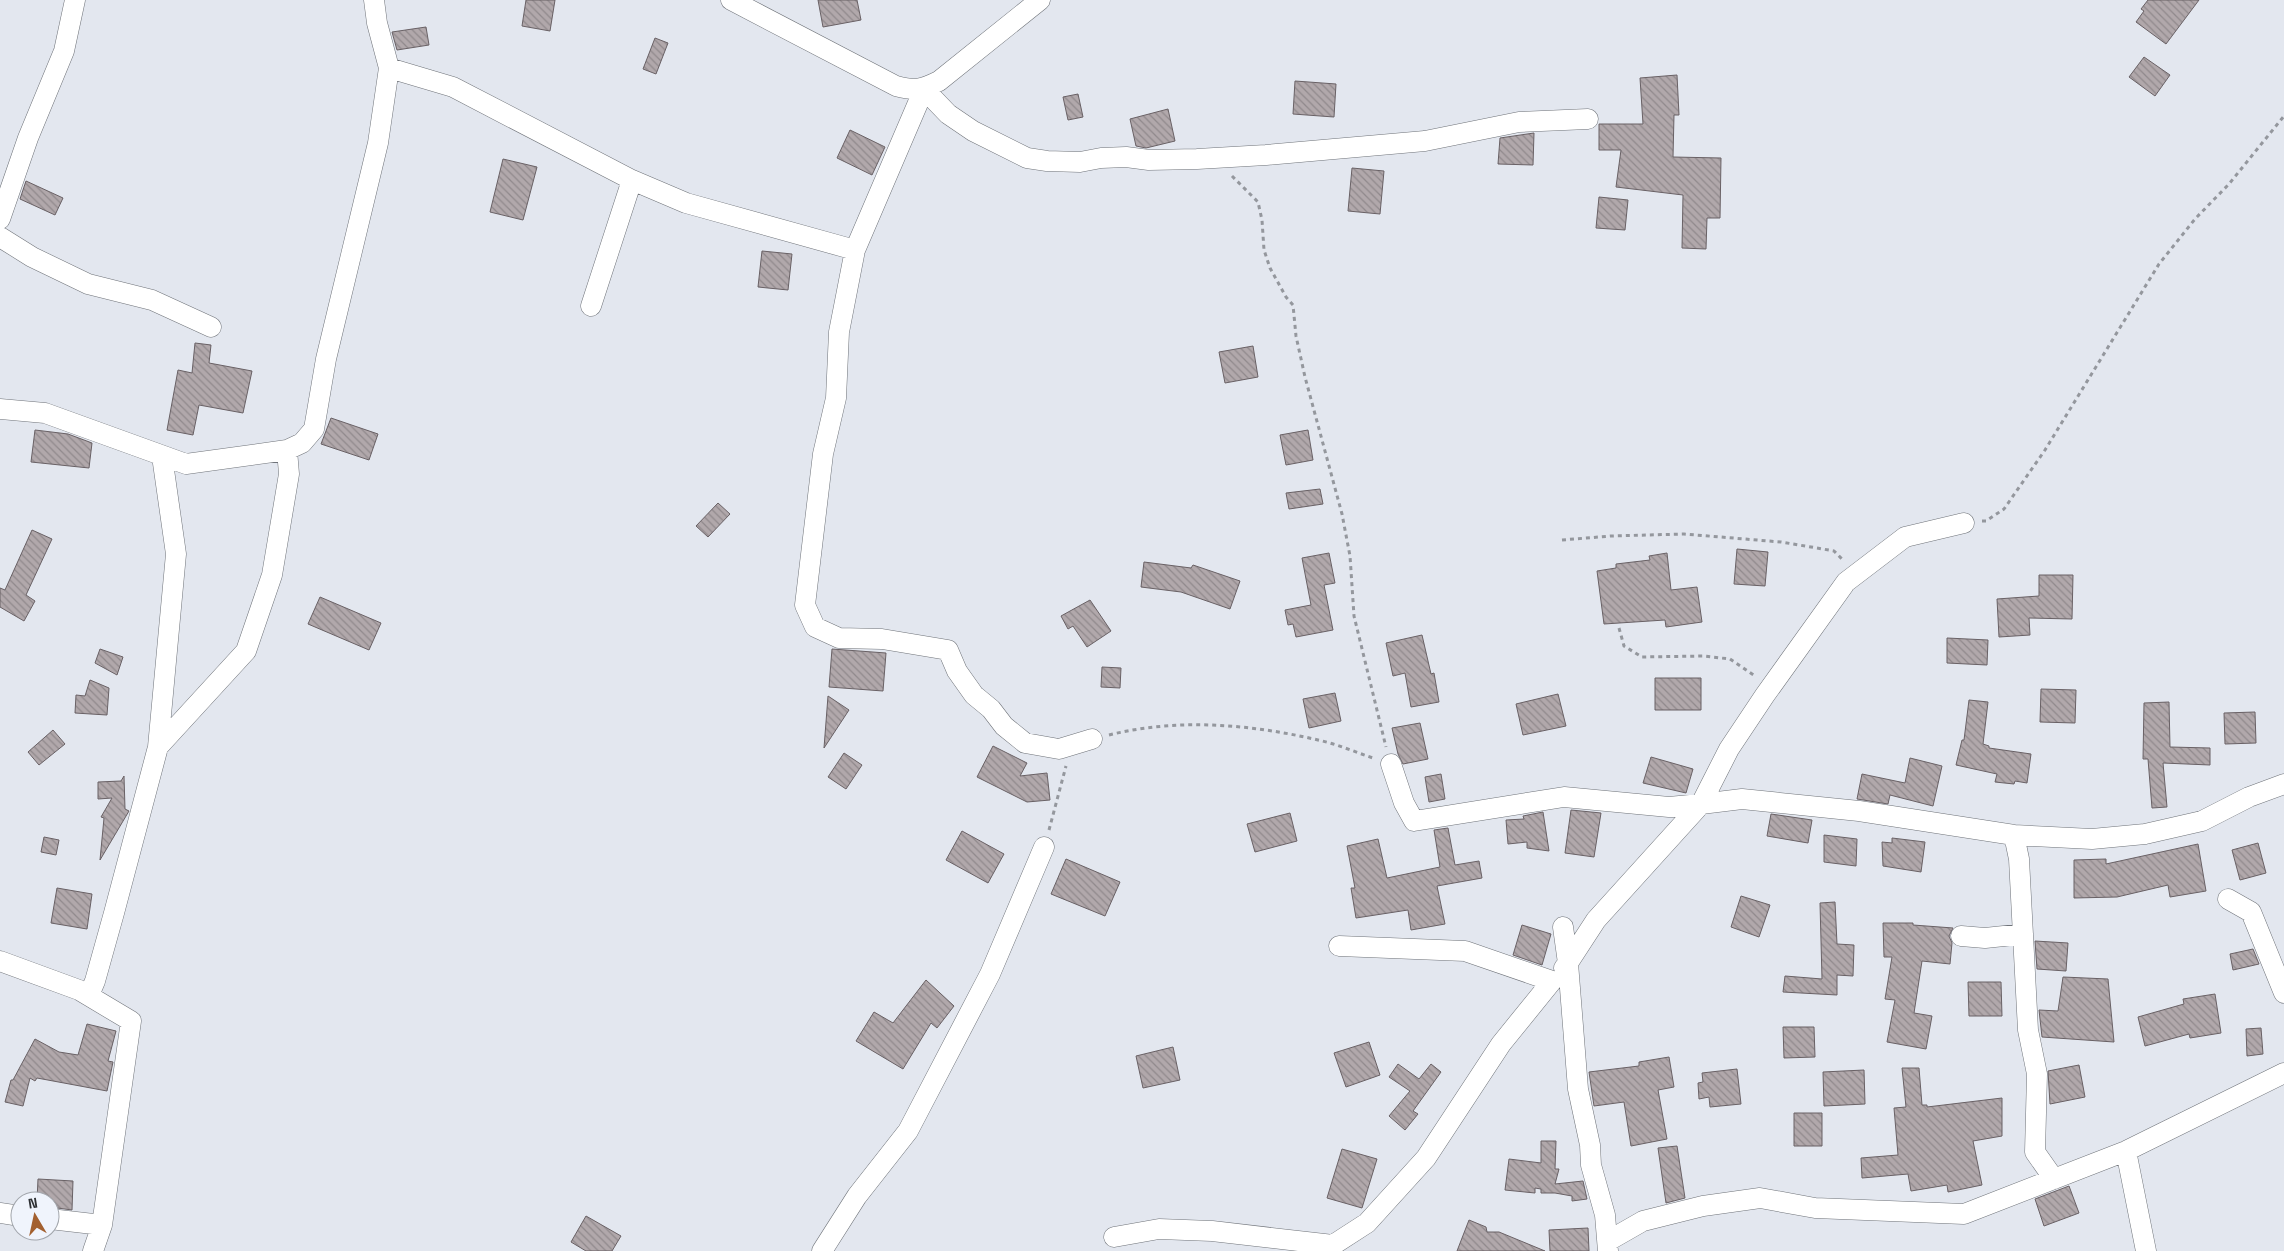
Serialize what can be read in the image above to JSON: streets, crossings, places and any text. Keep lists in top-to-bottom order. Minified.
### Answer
{"north":"top"}
